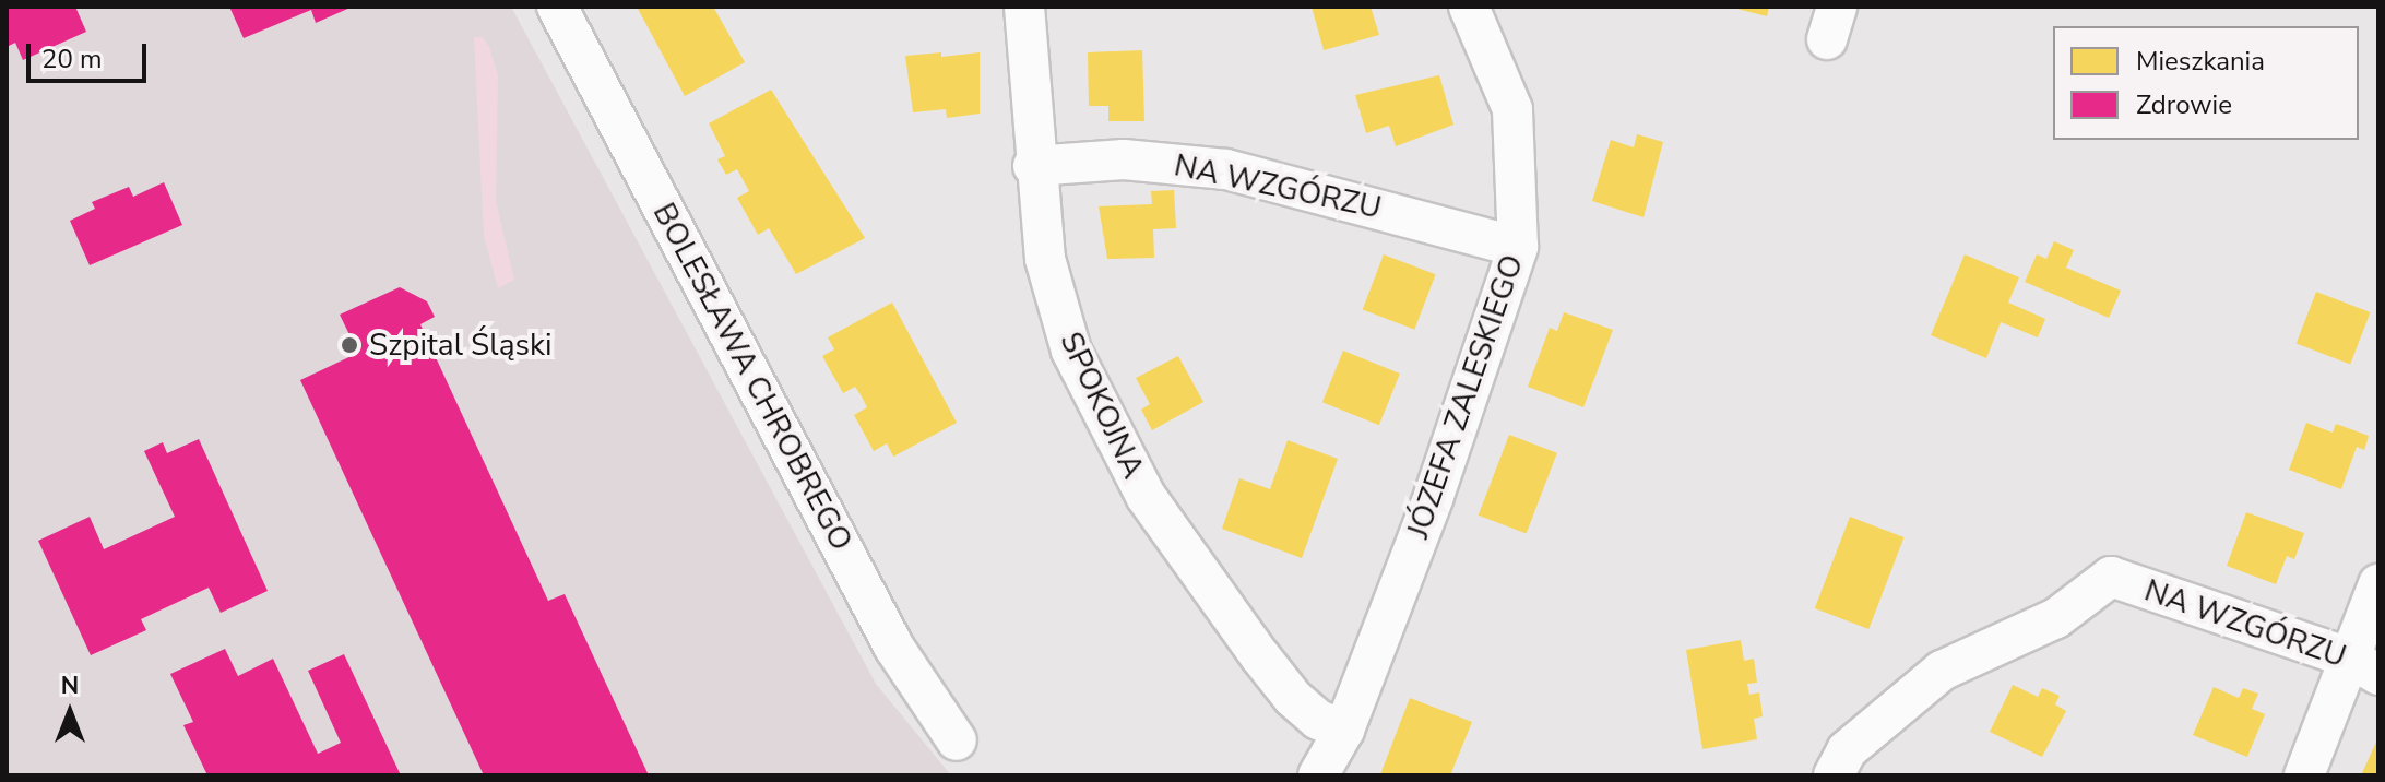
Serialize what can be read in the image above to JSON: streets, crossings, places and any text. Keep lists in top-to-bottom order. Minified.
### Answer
{"streets":{"street":["NA WZGÓRZU","BOLESŁAWA CHROBREGO","JÓZEFA ZALESKIEGO","SPOKOJNA"]},"crossings":[["NA WZGÓRZU","JÓZEFA ZALESKIEGO"],["NA WZGÓRZU","SPOKOJNA"],["JÓZEFA ZALESKIEGO","SPOKOJNA"]],"places":["Szpital Śląski"],"legend":["Mieszkania","Zdrowie"],"scale_bar":"20 m","north":"top"}
